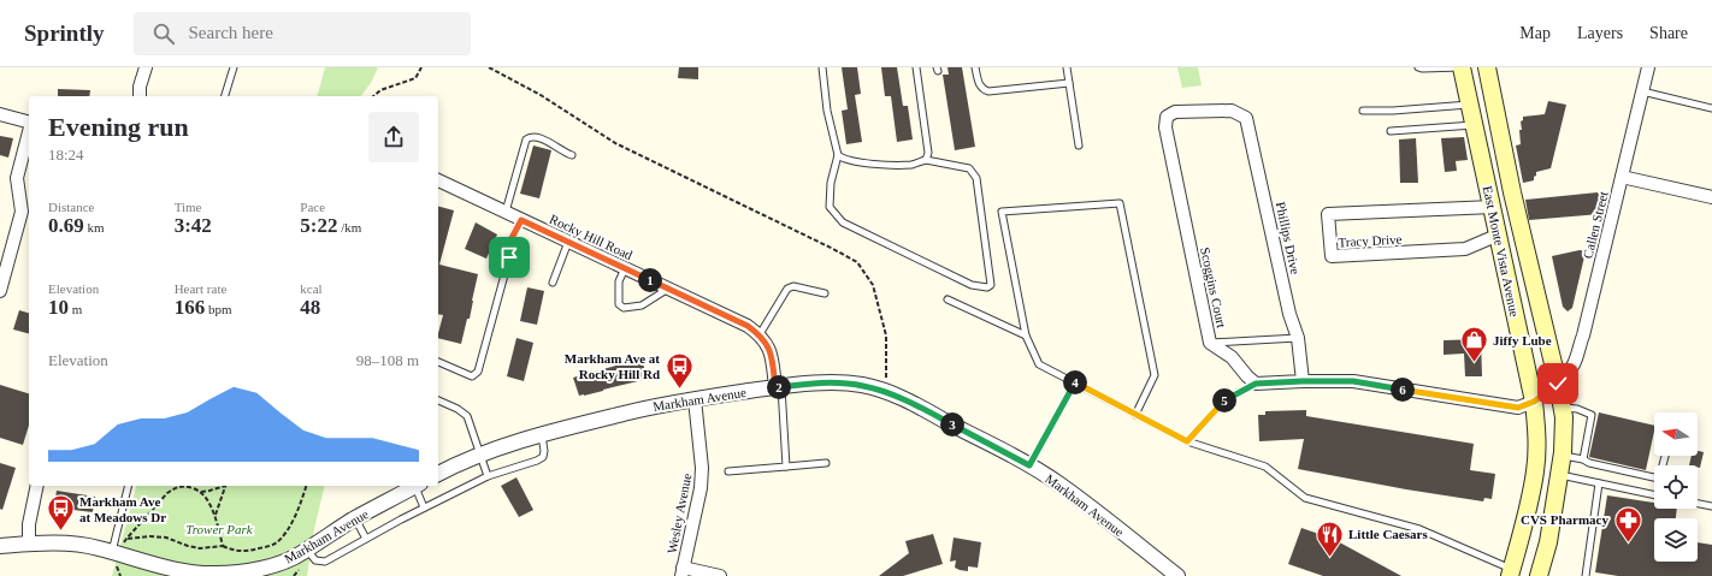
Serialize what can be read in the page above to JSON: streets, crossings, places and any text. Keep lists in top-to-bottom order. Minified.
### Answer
{"streets":{"main road":["East Monte Vista Avenue"],"street":["Callen Street","Rocky Hill Road","Phillips Drive","Tracy Drive","Scoggins Court","Markham Avenue","Wesley Avenue"]},"crossings":[["Callen Street","East Monte Vista Avenue"],["Phillips Drive","Scoggins Court"],["Tracy Drive","East Monte Vista Avenue"],["Markham Avenue","Wesley Avenue"]],"parks":["Trower Park"],"places":{"shop":["Jiffy Lube"],"bus stop":["Markham Ave at Rocky Hill Rd","Markham Ave at Meadows Dr"],"pharmacy":["CVS Pharmacy"],"restaurant":["Little Caesars"]},"north":"left","page":{"header":"Sprintly","search":"Search here","nav":["Map","Layers","Share"],"heading":["Evening run","18:24"],"stats":[["Distance","0.69 km"],["Time","3:42"],["Pace","5:22 /km"],["Elevation","10 m"],["Heart rate","166 bpm"],["kcal","48"]],"pins":["1","4","2","6","5","3"],"chart":["Elevation","98–108 m"]}}
